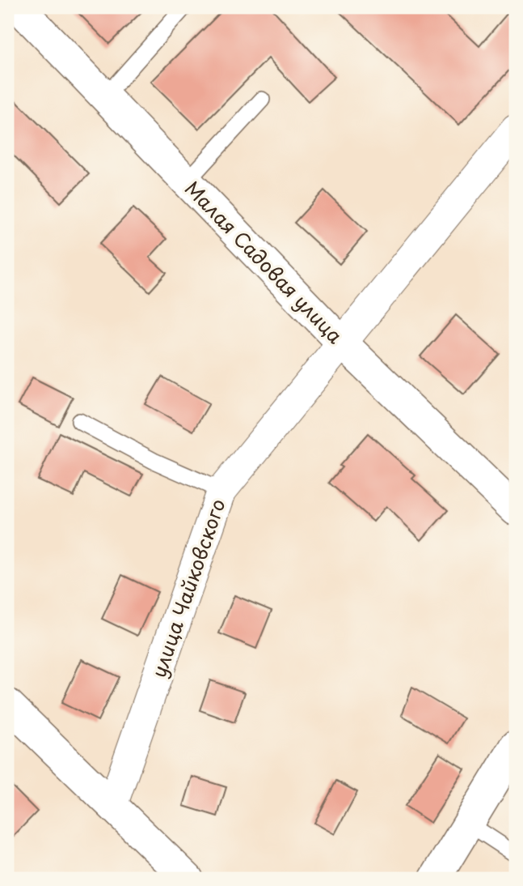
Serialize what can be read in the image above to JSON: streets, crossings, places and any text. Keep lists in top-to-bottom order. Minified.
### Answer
{"streets":{"main road":["Малая Садовая улица"],"street":["улица Чайковского"]},"crossings":[["Малая Садовая улица","улица Чайковского"]]}
